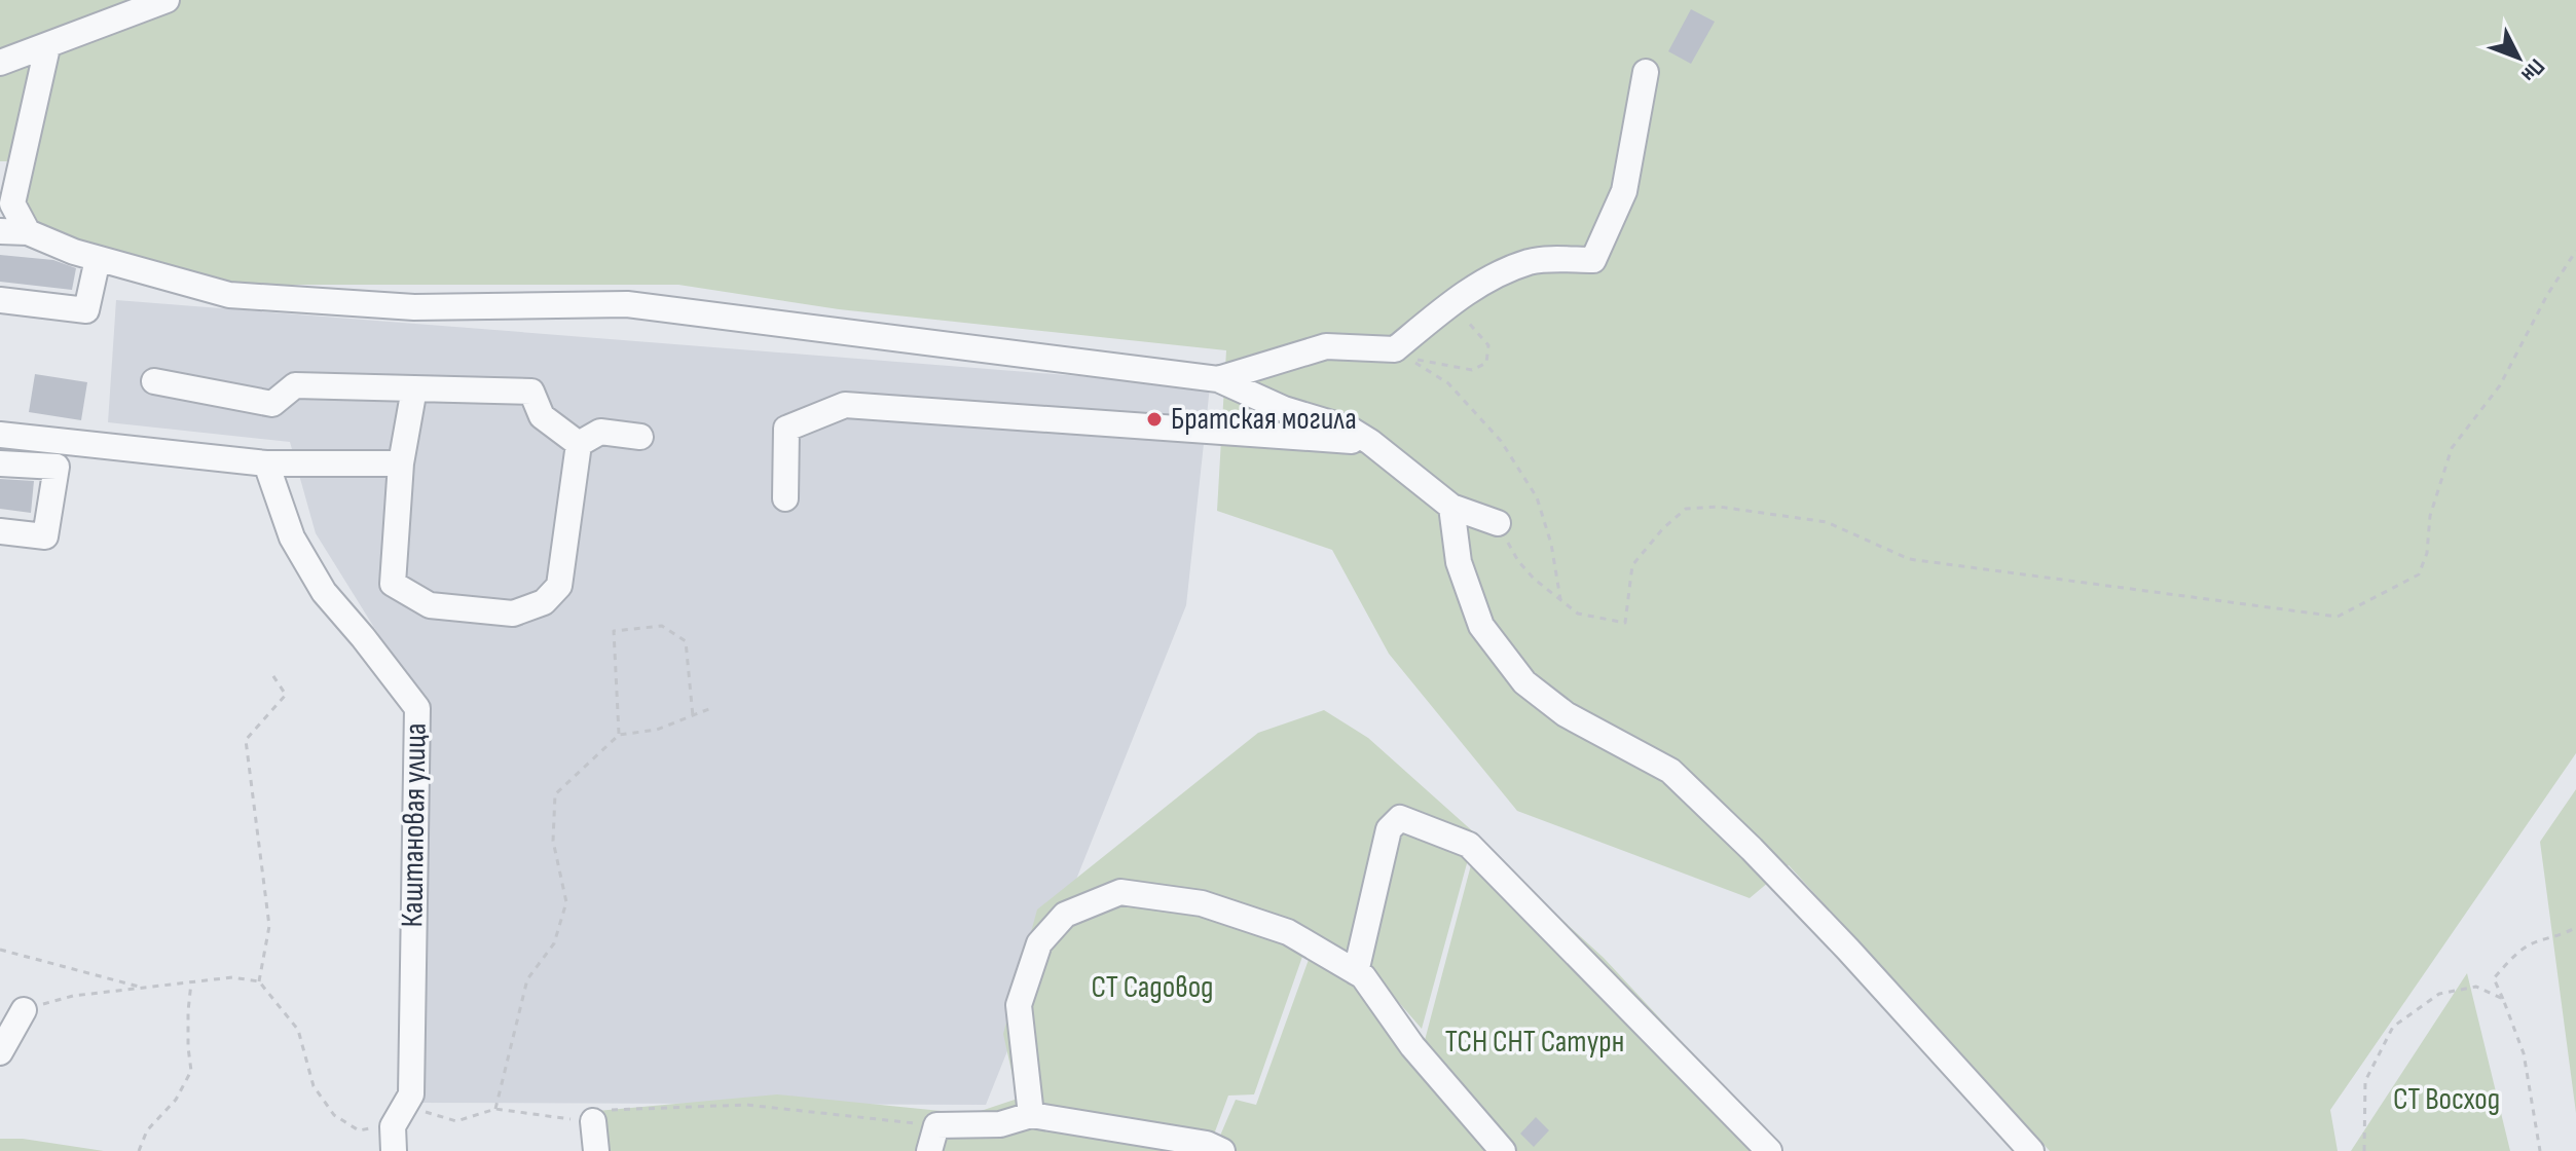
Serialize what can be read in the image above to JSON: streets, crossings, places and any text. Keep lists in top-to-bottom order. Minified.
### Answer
{"streets":{"street":["Каштановая улица"]},"parks":["СТ Садовод","ТСН СНТ Сатурн","СТ Восход"],"places":["Братская могила"],"north":"bottom right"}
